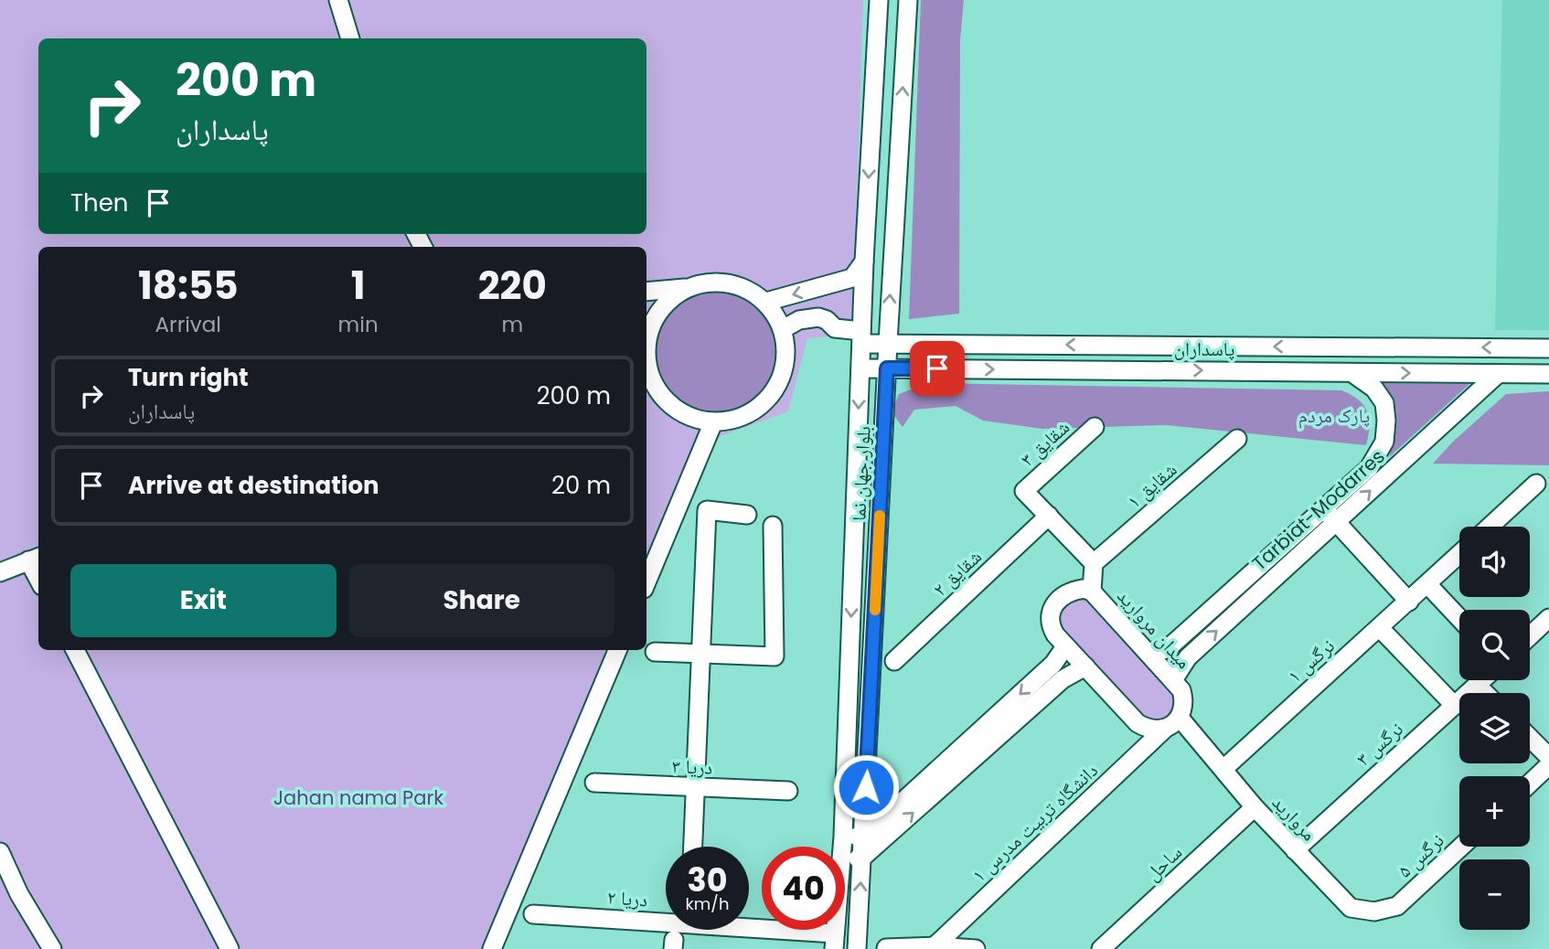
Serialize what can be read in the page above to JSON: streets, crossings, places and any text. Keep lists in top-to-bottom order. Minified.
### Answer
{"streets":{"street":["پاسداران","شقایق ۳","بلوار جهان نما","شقایق ۱","Tarbiat-Modarres","شقایق ۲","میدان مروارید","نرگس ۱","نرگس ۳","دریا ۳","مروارید","۱ دانشگاه تربیت مدرس","۵ نرگس","ساحل","دریا ۲"]},"crossings":[["پاسداران","بلوار جهان نما"],["پاسداران","Tarbiat-Modarres"],["شقایق ۳","شقایق ۲"],["Tarbiat-Modarres","میدان مروارید"],["میدان مروارید","مروارید"],["میدان مروارید","۱ دانشگاه تربیت مدرس"],["نرگس ۱","مروارید"],["نرگس ۳","مروارید"],["مروارید","۵ نرگس"],["مروارید","ساحل"]],"parks":["پارک مردم","Jahan nama Park"],"page":{"turn":["200 m","پاسداران"],"then":"Then","eta":["18:55","Arrival","1","min","220","m"],"list":[{"name":"Turn right","note":"پاسداران","value":"200 m"},{"name":"Arrive at destination","value":"20 m"}],"map_buttons":["+","−"],"buttons":["Exit","Share"],"speed":"30 km/h","limit":"40"}}
